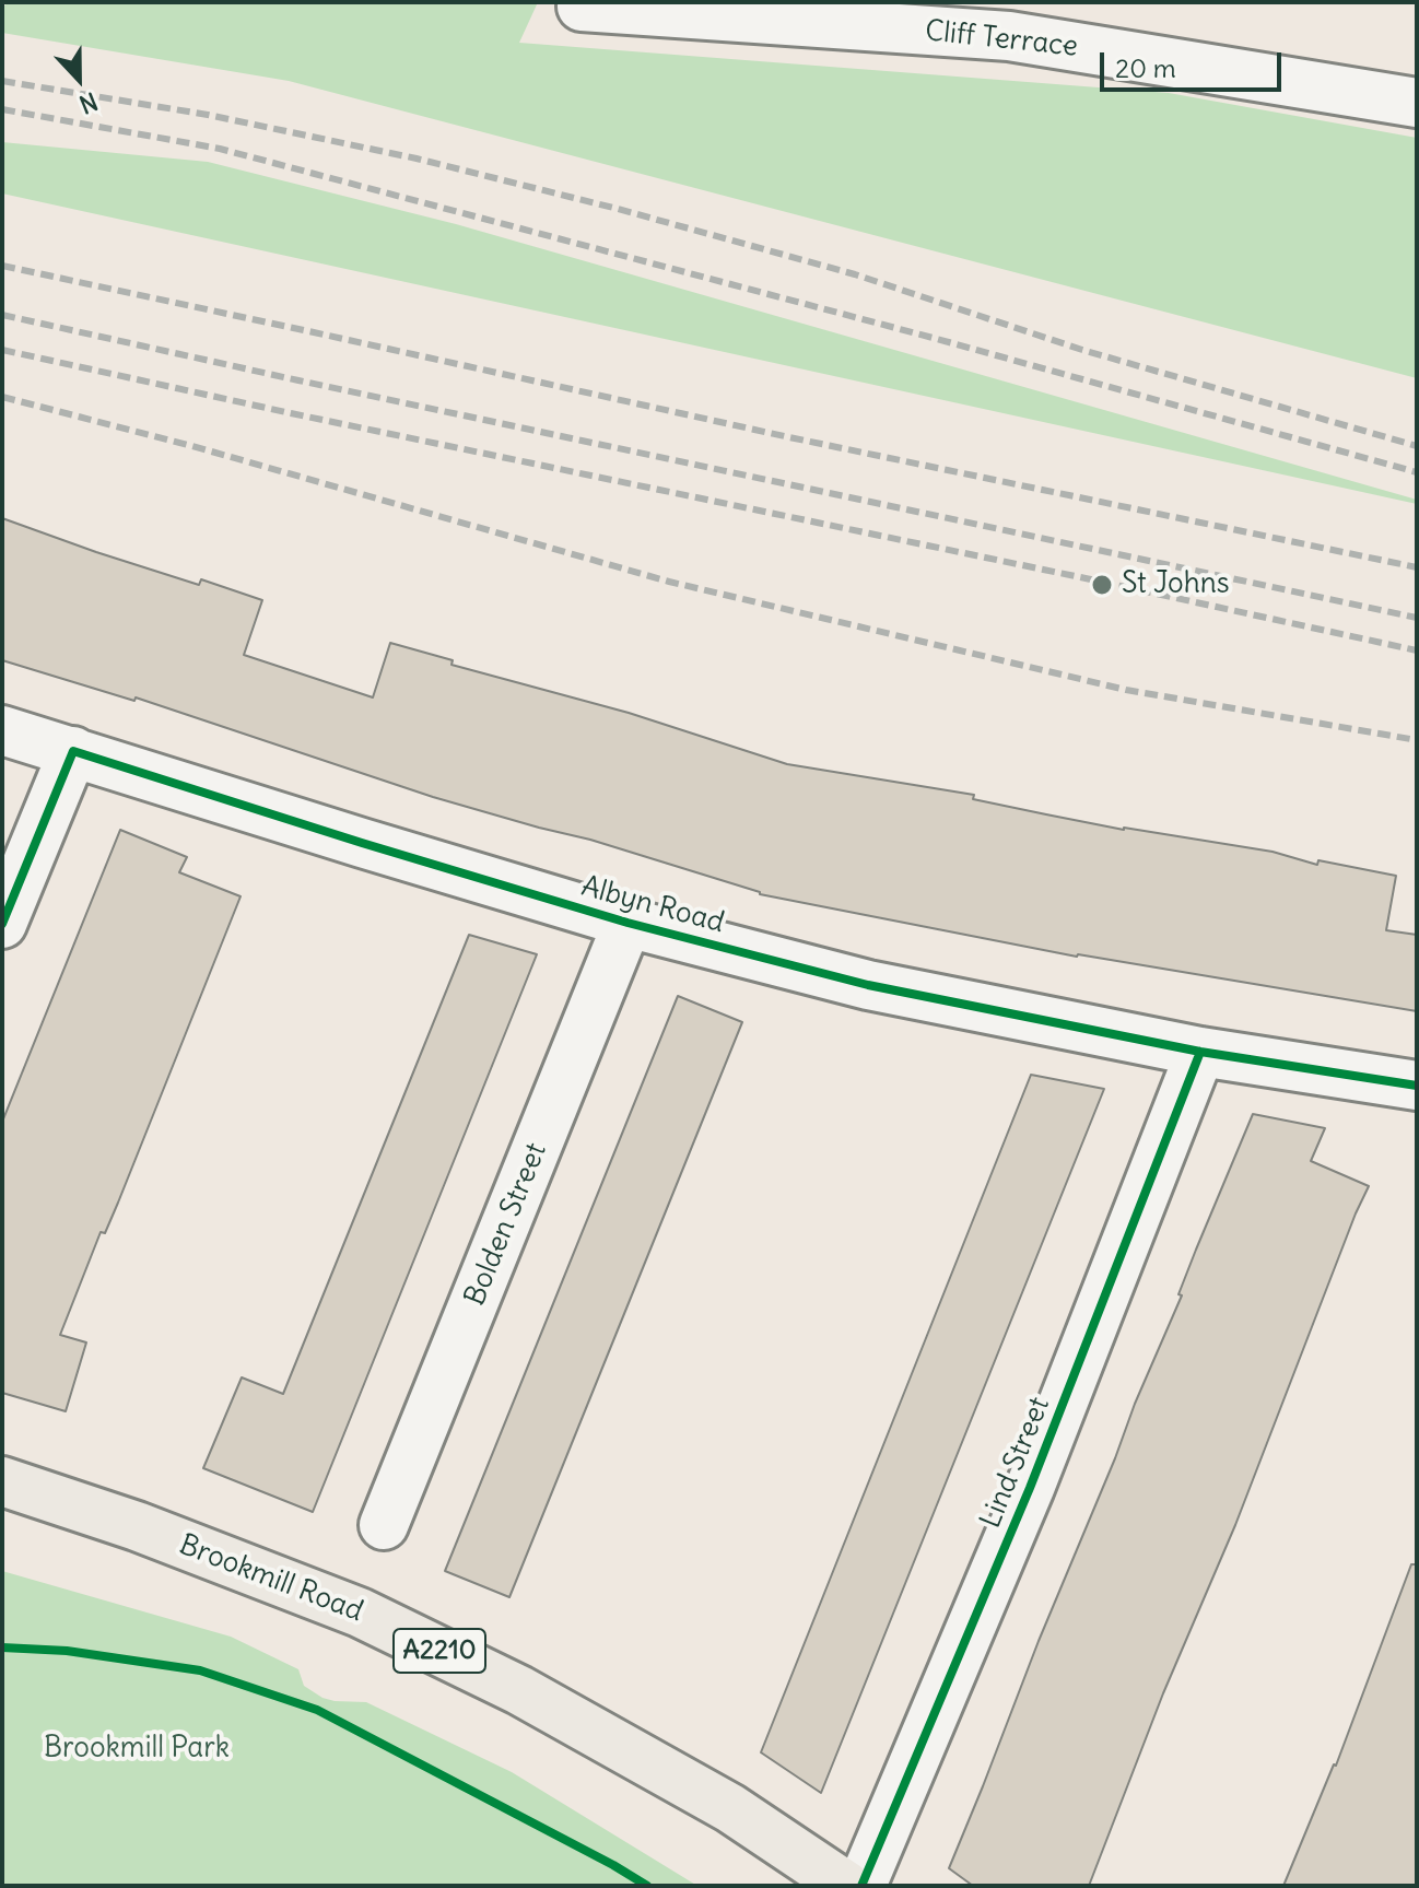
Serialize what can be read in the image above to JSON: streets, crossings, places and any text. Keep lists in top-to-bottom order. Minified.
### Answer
{"streets":{"main road":["Brookmill Road","A2210"],"street":["Cliff Terrace","Albyn Road","Bolden Street","Lind Street"]},"crossings":[["Albyn Road","Bolden Street"],["Albyn Road","Lind Street"]],"parks":["Brookmill Park"],"places":["St Johns"],"scale_bar":"20 m","north":"bottom"}
